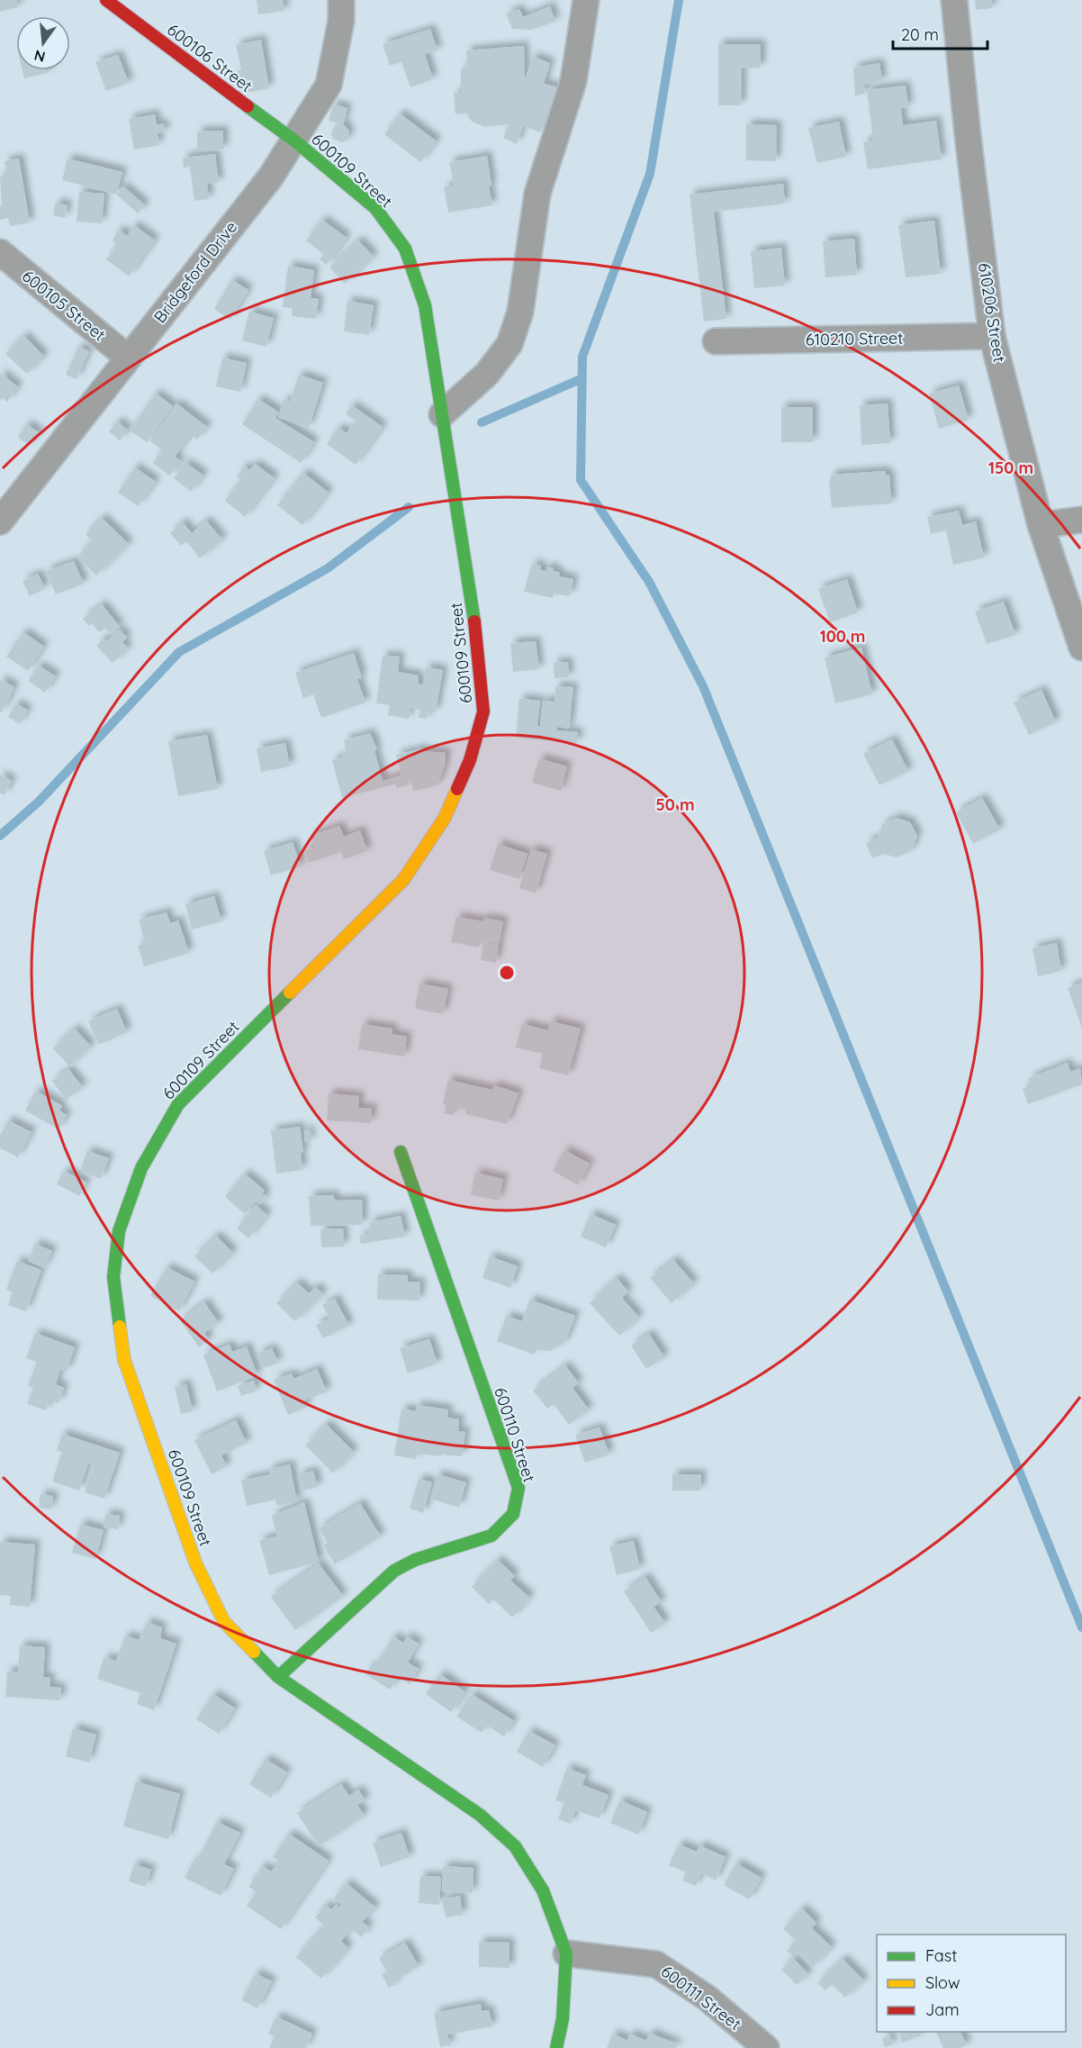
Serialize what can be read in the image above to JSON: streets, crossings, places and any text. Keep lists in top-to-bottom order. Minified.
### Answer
{"streets":{"street":["600106 Street","600109 Street","Bridgeford Drive","600105 Street","610206 Street","610210 Street","600110 Street","600111 Street"]},"crossings":[["600106 Street","600109 Street"],["600106 Street","Bridgeford Drive"],["600109 Street","Bridgeford Drive"],["600109 Street","600110 Street"],["600109 Street","600111 Street"],["Bridgeford Drive","600105 Street"],["610206 Street","610210 Street"]],"legend":["Fast","Slow","Jam"],"scale_bar":"20 m","north":"bottom","rings":["150 m","100 m","50 m"]}
